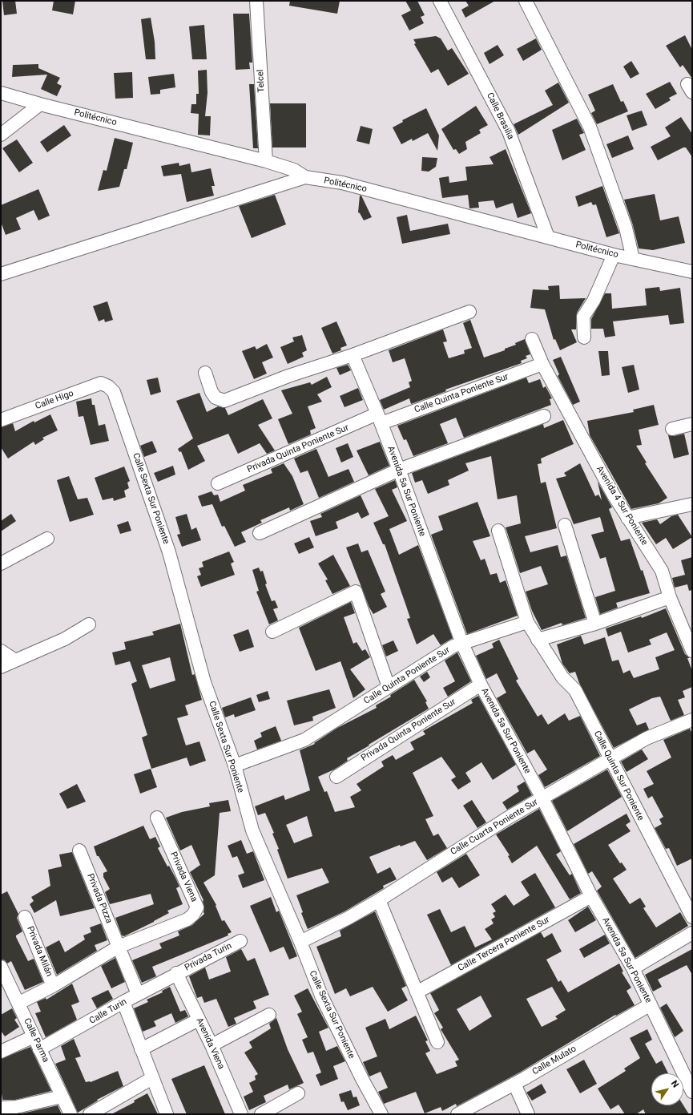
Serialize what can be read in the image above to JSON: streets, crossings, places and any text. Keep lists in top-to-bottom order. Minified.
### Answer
{"streets":{"street":["Telcel","Calle Brasilia","Politécnico","Calle Quinta Poniente Sur","Calle Higo","Privada Quinta Poniente Sur","Avenida 5a Sur Poniente","Calle Sexta Sur Poniente","Avenida 4 Sur Poniente","Calle Quinta Sur Poniente","Calle Cuarta Poniente Sur","Privada Viena","Privada Pizza","Calle Tercera Poniente Sur","Privada Milán","Privada Turin","Calle Turin","Calle Parma","Avenida Viena","Calle Mulato"]},"crossings":[["Telcel","Politécnico"],["Calle Brasilia","Politécnico"],["Calle Quinta Poniente Sur","Privada Quinta Poniente Sur"],["Calle Quinta Poniente Sur","Avenida 5a Sur Poniente"],["Calle Quinta Poniente Sur","Calle Sexta Sur Poniente"],["Calle Quinta Poniente Sur","Avenida 4 Sur Poniente"],["Calle Higo","Calle Sexta Sur Poniente"],["Privada Quinta Poniente Sur","Avenida 5a Sur Poniente"],["Avenida 5a Sur Poniente","Calle Cuarta Poniente Sur"],["Avenida 5a Sur Poniente","Calle Tercera Poniente Sur"],["Avenida 5a Sur Poniente","Calle Mulato"],["Calle Sexta Sur Poniente","Calle Cuarta Poniente Sur"],["Calle Quinta Sur Poniente","Calle Cuarta Poniente Sur"],["Privada Viena","Privada Pizza"],["Privada Pizza","Calle Turin"],["Privada Turin","Calle Turin"],["Privada Turin","Avenida Viena"],["Calle Turin","Calle Parma"],["Calle Turin","Avenida Viena"]],"north":"top right"}
